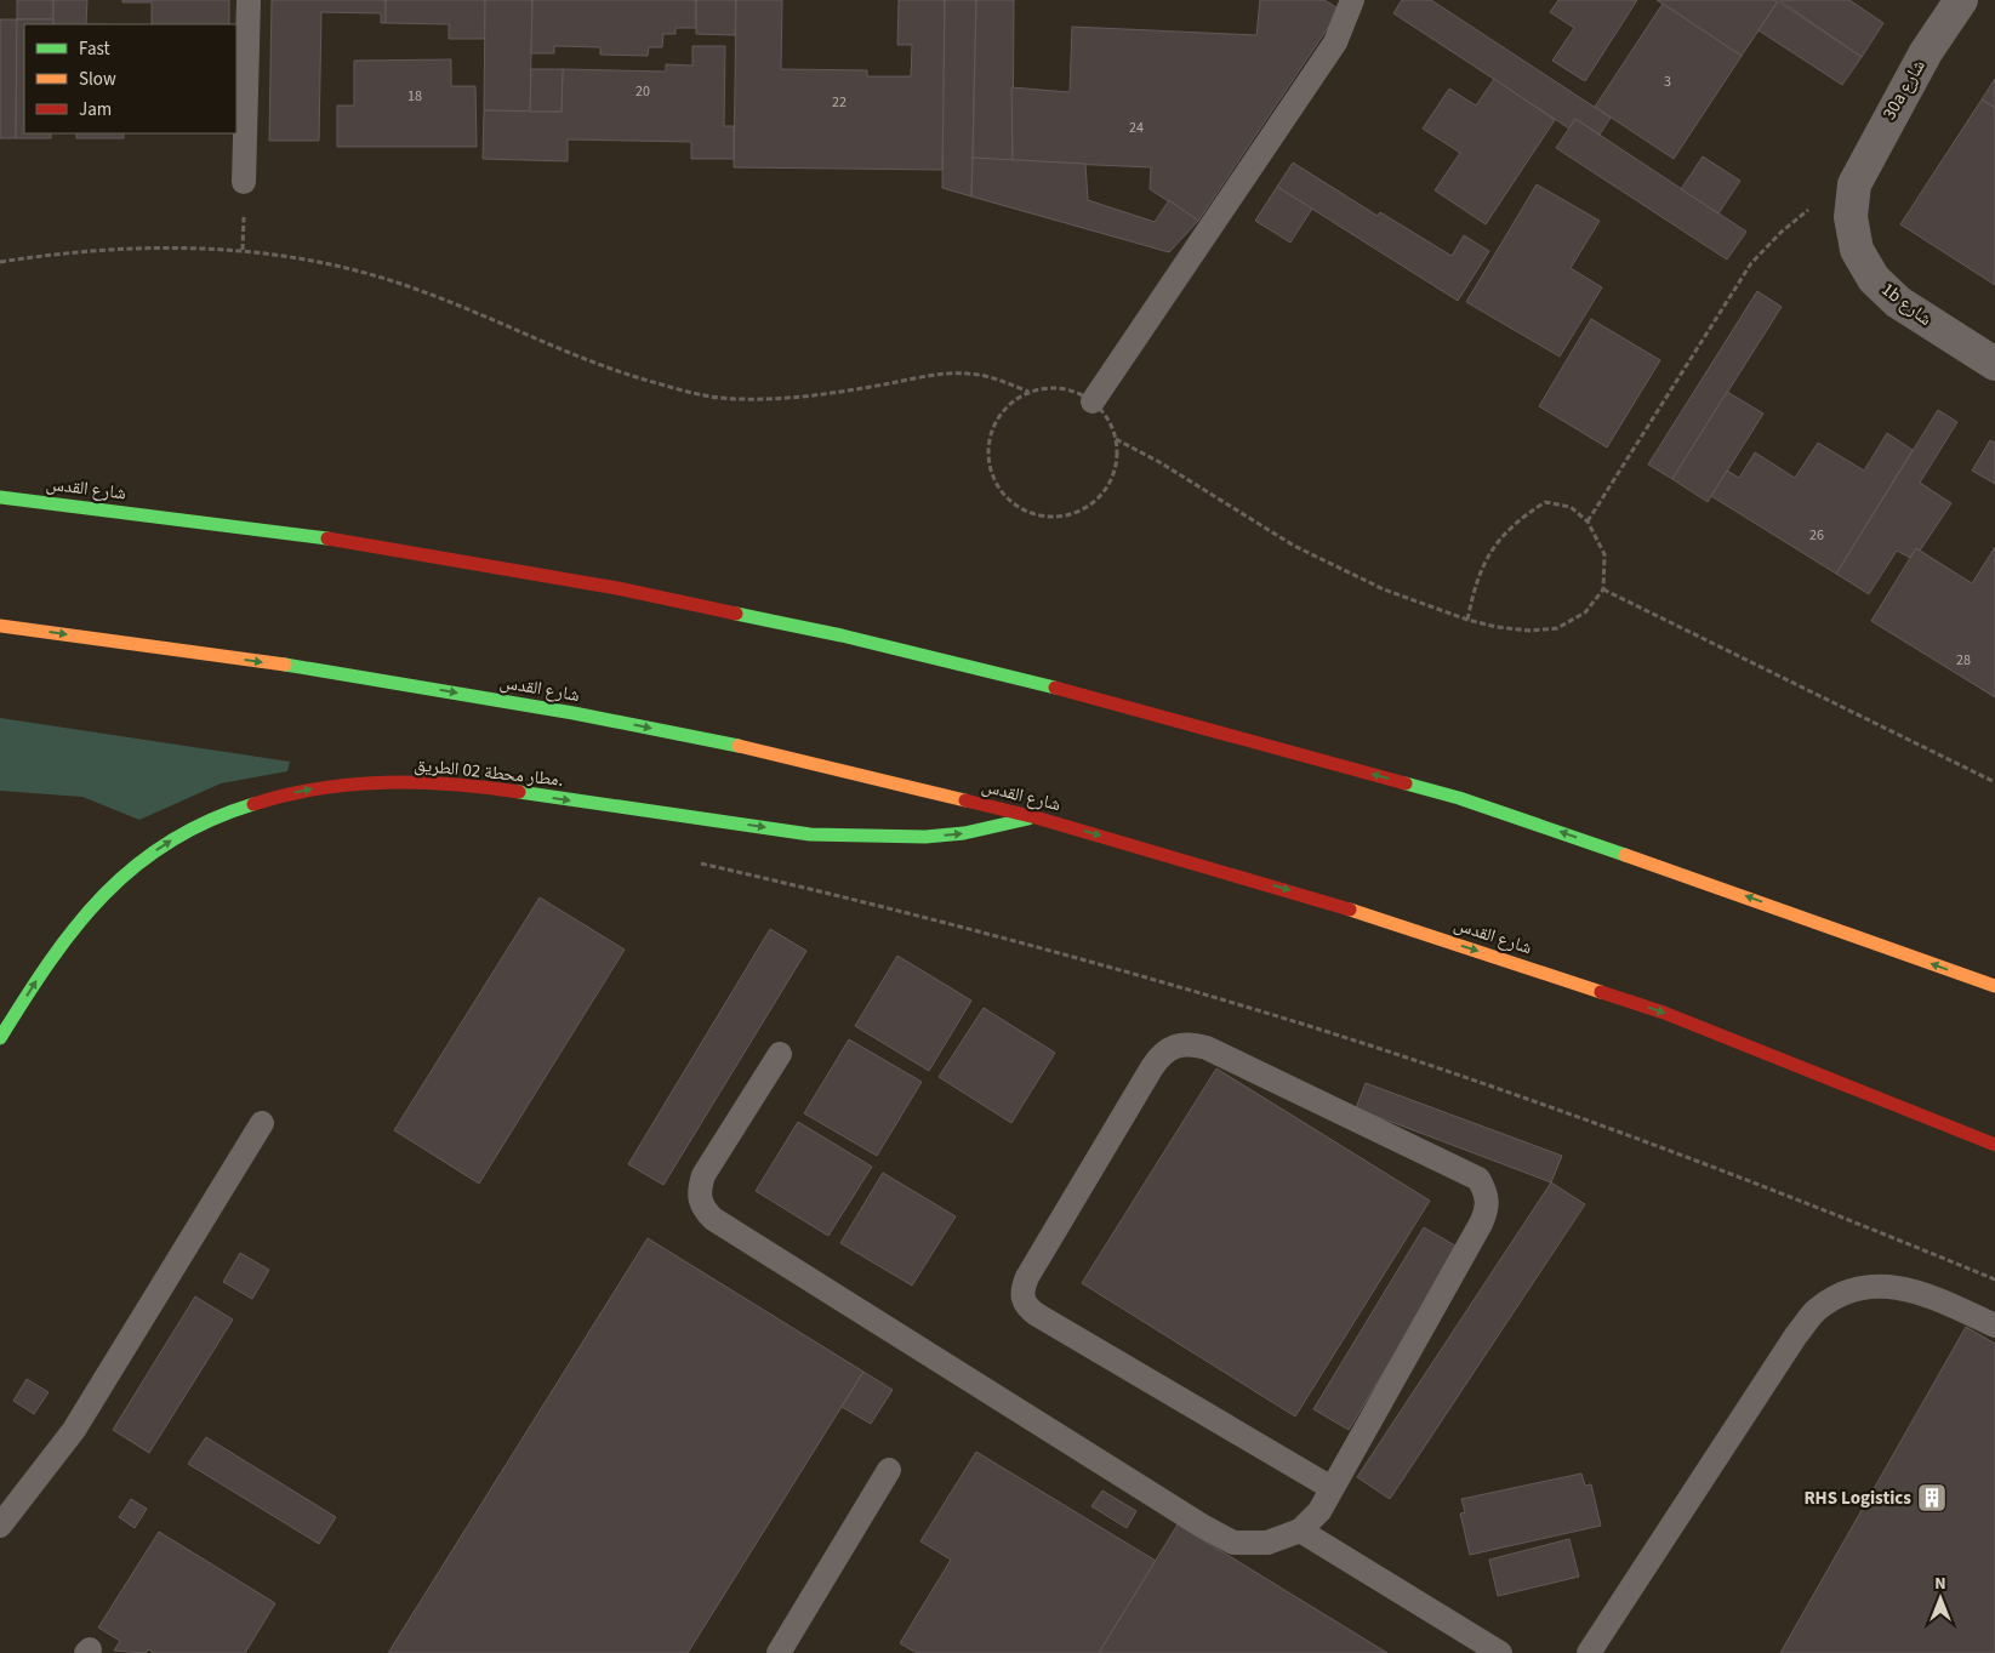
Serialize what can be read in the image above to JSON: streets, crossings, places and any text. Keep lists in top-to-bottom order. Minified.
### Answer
{"streets":{"main road":["شارع القدس","مطار محطة 02 الطريق."],"street":["30a شارع","1b شارع"]},"crossings":[["30a شارع","1b شارع"],["شارع القدس","مطار محطة 02 الطريق."]],"one_way":["مطار محطة 02 الطريق."],"places":{"building":["RHS Logistics"]},"house_numbers":["3","20","18","22","24","26","28"],"legend":["Fast","Slow","Jam"],"north":"top"}
